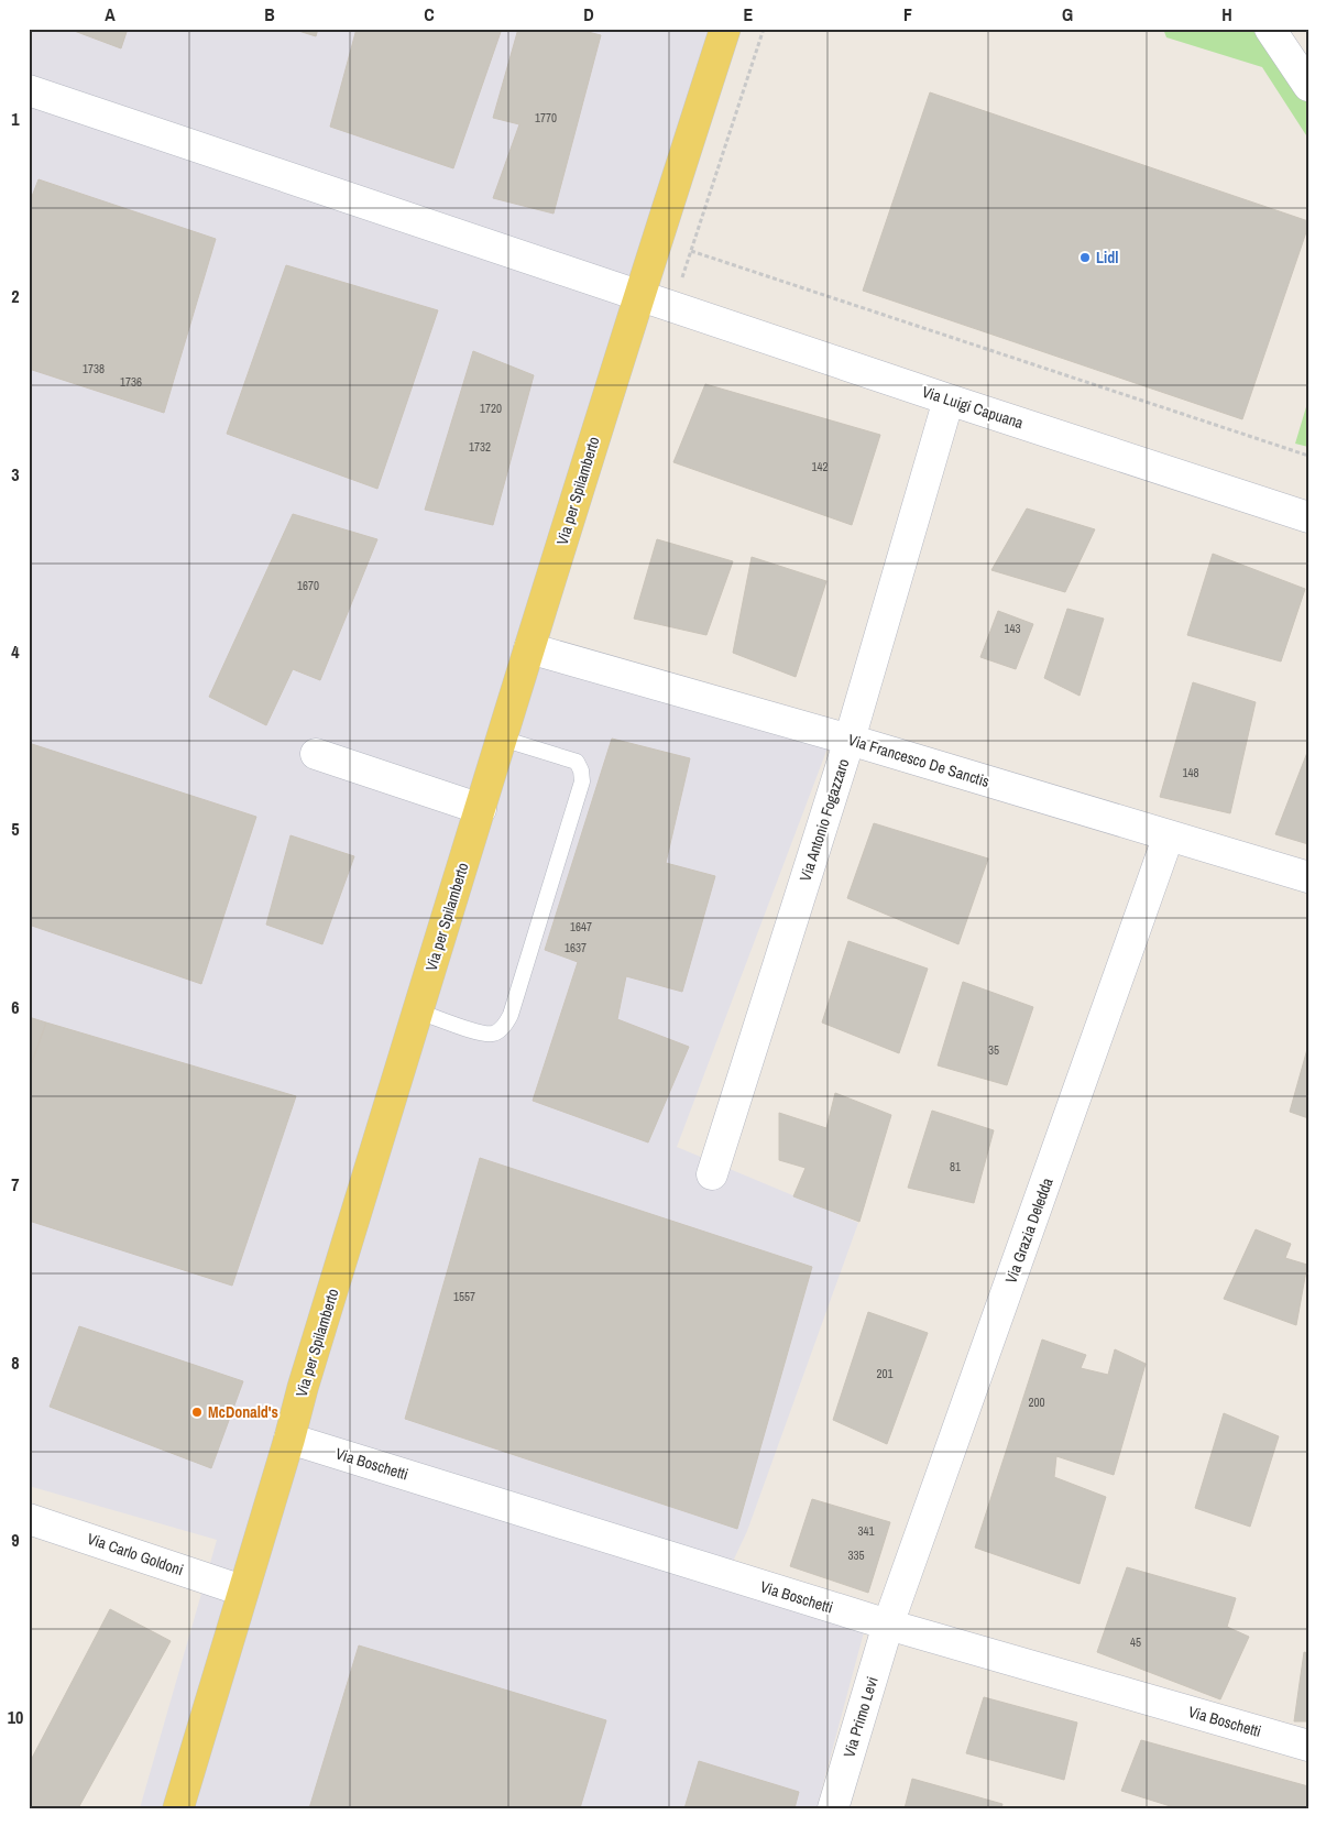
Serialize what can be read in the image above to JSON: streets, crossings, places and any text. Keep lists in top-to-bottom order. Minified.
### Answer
{"streets":{"main road":["Via per Spilamberto"],"street":["Via Luigi Capuana","Via Francesco De Sanctis","Via Antonio Fogazzaro","Via Grazia Deledda","Via Boschetti","Via Carlo Goldoni","Via Primo Levi"]},"crossings":[["Via Luigi Capuana","Via per Spilamberto"],["Via Luigi Capuana","Via Antonio Fogazzaro"],["Via per Spilamberto","Via Francesco De Sanctis"],["Via per Spilamberto","Via Boschetti"],["Via per Spilamberto","Via Carlo Goldoni"],["Via Francesco De Sanctis","Via Antonio Fogazzaro"],["Via Francesco De Sanctis","Via Grazia Deledda"],["Via Grazia Deledda","Via Boschetti"],["Via Grazia Deledda","Via Primo Levi"],["Via Boschetti","Via Primo Levi"]],"places":["Lidl","McDonald's"],"house_numbers":["1770","1738","1736","1720","1732","142","1670","143","148","1647","1637","35","81","1557","201","200","341","335","45"],"grid":{"columns":["A","B","C","D","E","F","G","H"],"rows":["1","2","3","4","5","6","7","8","9","10"]}}
